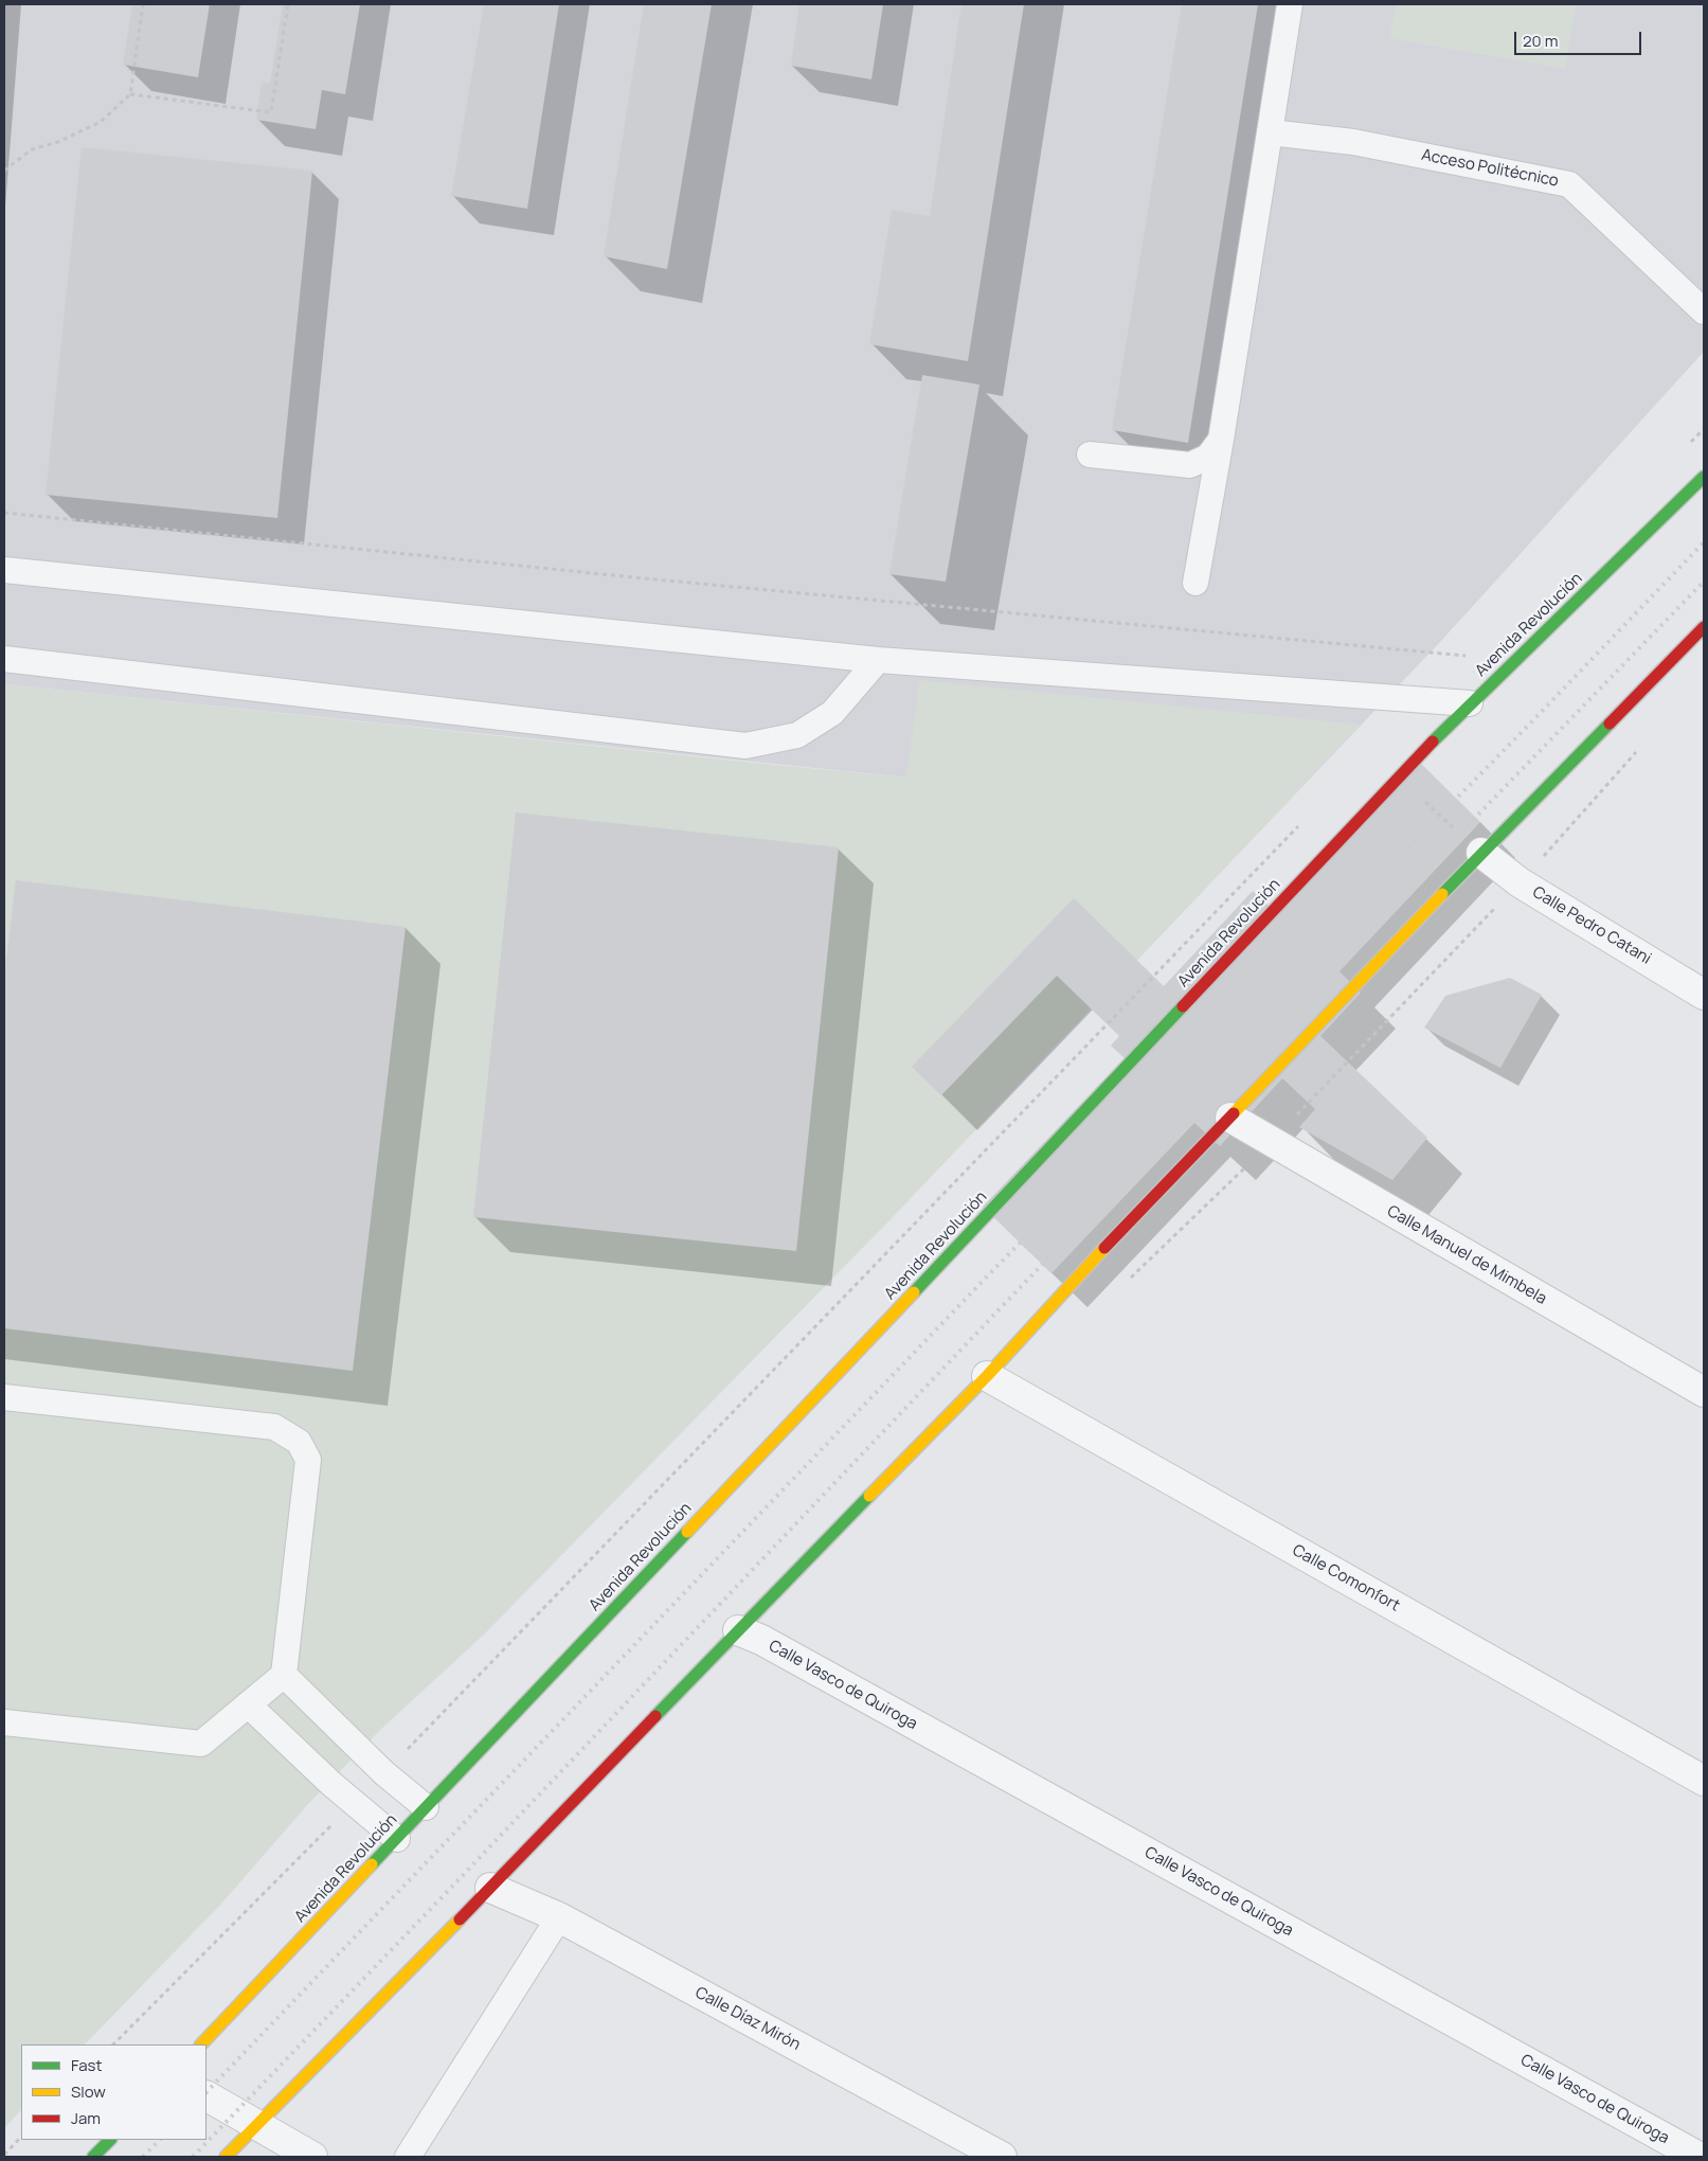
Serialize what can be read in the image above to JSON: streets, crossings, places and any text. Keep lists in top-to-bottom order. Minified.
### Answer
{"streets":{"main road":["Avenida Revolución"],"street":["Calle Pedro Catani","Calle Manuel de Mimbela","Calle Comonfort","Calle Vasco de Quiroga","Calle Díaz Mirón"],"lane":["Acceso Politécnico"]},"legend":["Fast","Slow","Jam"],"scale_bar":"20 m"}
